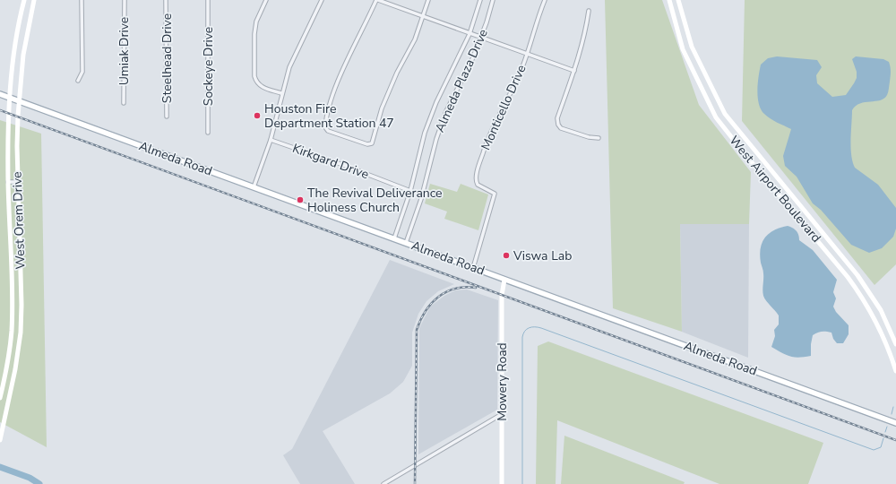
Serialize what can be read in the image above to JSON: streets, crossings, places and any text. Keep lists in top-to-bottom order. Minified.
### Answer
{"streets":{"main road":["Almeda Road","West Airport Boulevard","West Orem Drive","Mowery Road"],"street":["Umiak Drive","Steelhead Drive","Sockeye Drive","Almeda Plaza Drive","Monticello Drive","Kirkgard Drive"]},"crossings":[["Almeda Plaza Drive","Almeda Road"],["Almeda Plaza Drive","Kirkgard Drive"],["Monticello Drive","Almeda Road"],["Almeda Road","West Orem Drive"],["Almeda Road","Mowery Road"]],"places":["Houston Fire Department Station 47","The Revival Deliverance Holiness Church","Viswa Lab"]}
